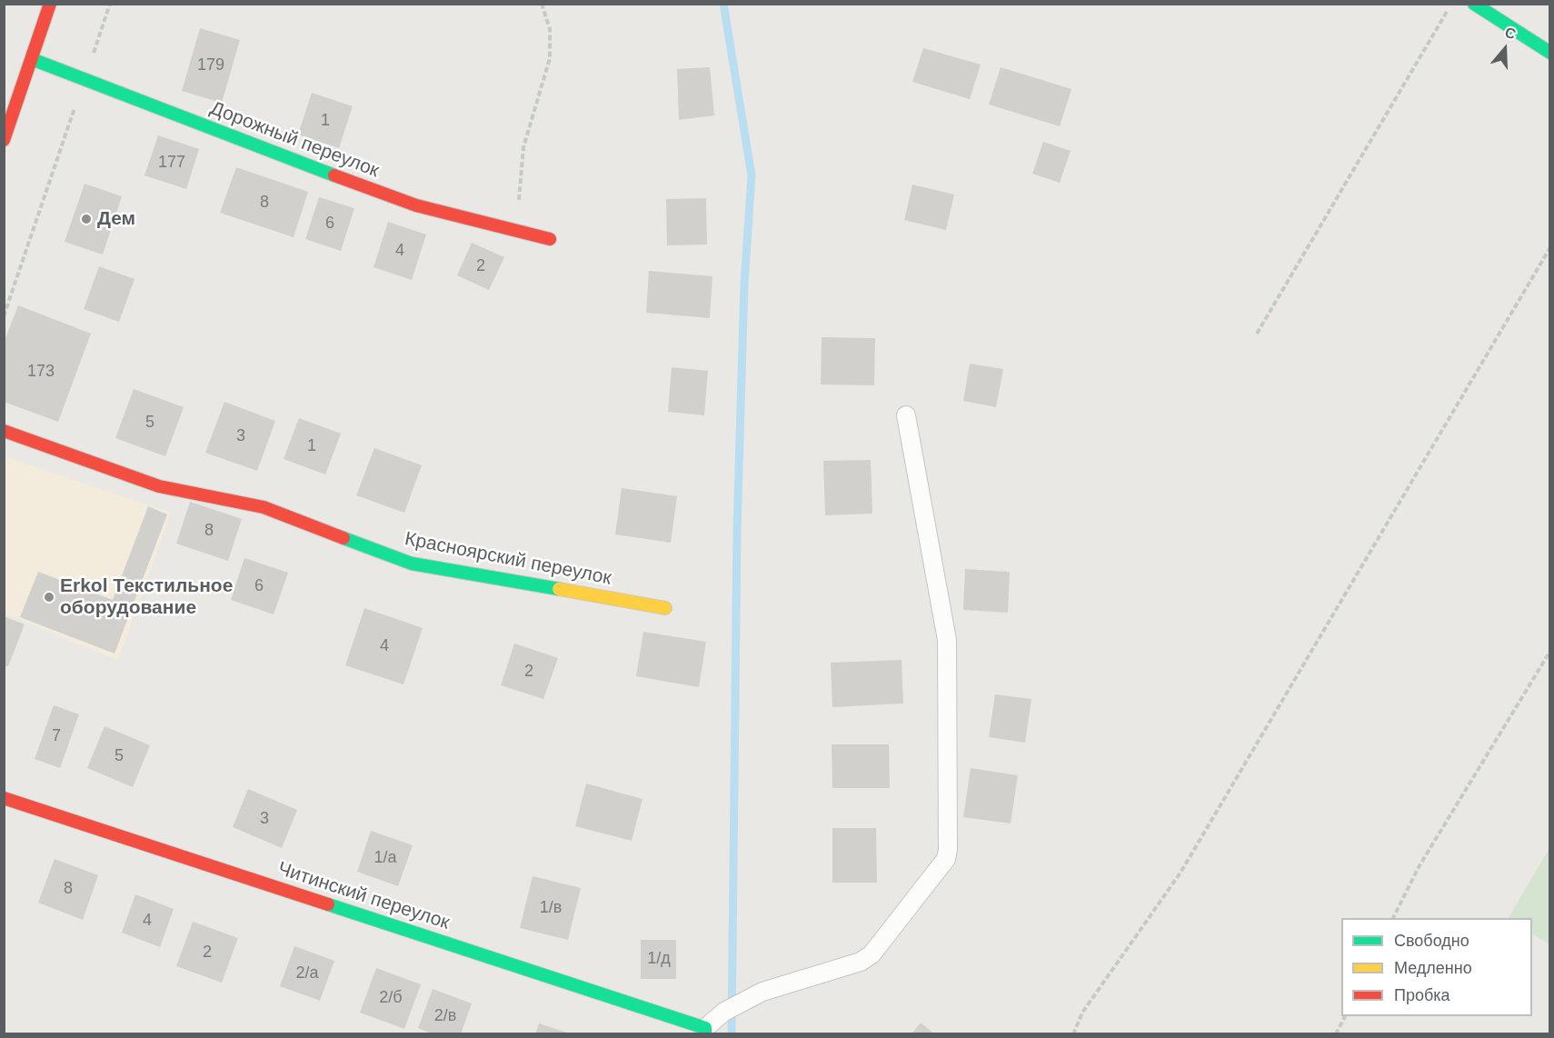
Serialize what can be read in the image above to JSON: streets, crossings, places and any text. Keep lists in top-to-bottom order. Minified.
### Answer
{"streets":{"street":["Дорожный переулок","Красноярский переулок","Читинский переулок"]},"places":["Дем","Erkol Текстильное оборудование"],"house_numbers":["179","1","177","8","6","4","2","173","5","3","1","8","6","4","2","7","5","3","1/а","8","1/в","4","2","1/д","2/а","2/б","2/в"],"legend":["Свободно","Медленно","Пробка"],"north":"top"}
